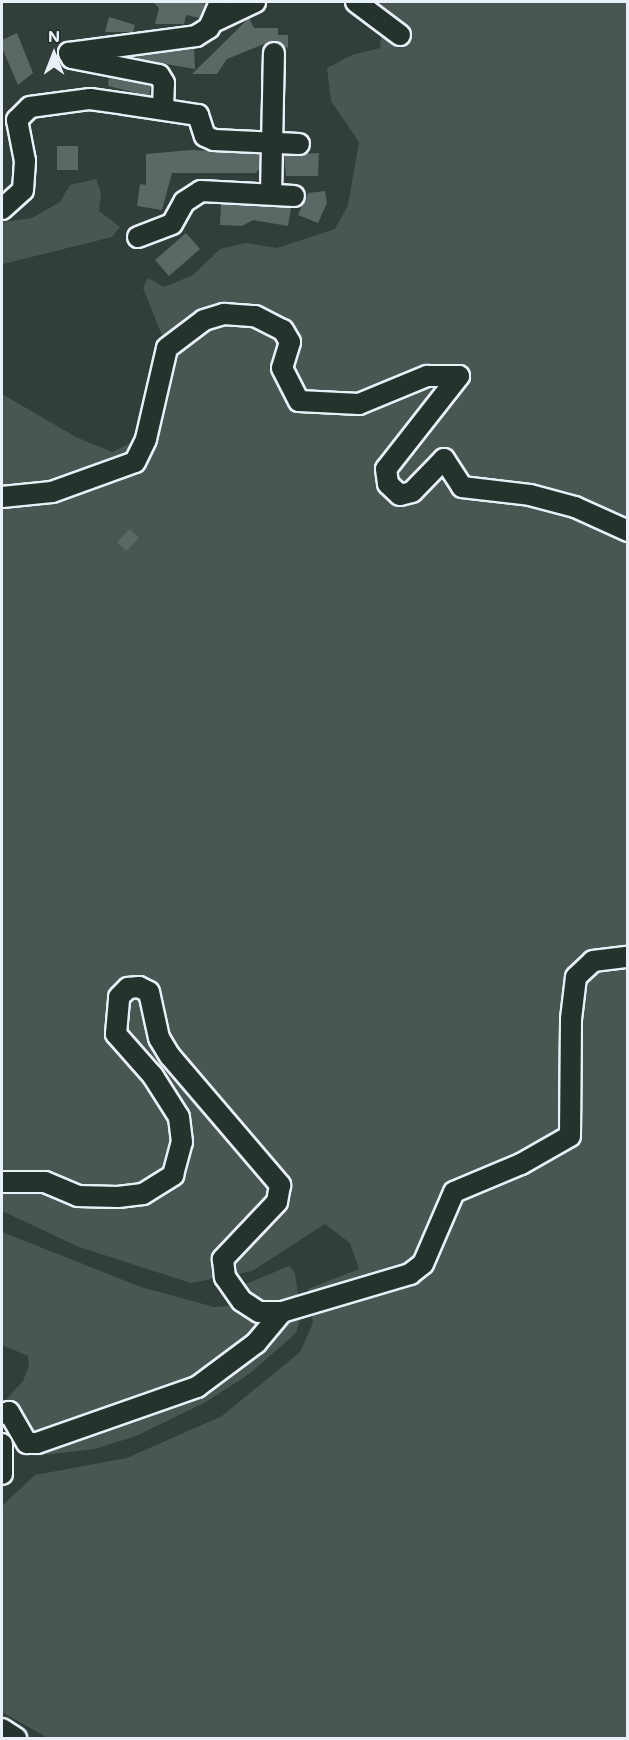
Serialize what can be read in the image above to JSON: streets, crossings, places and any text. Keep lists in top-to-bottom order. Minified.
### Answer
{"north":"top"}
